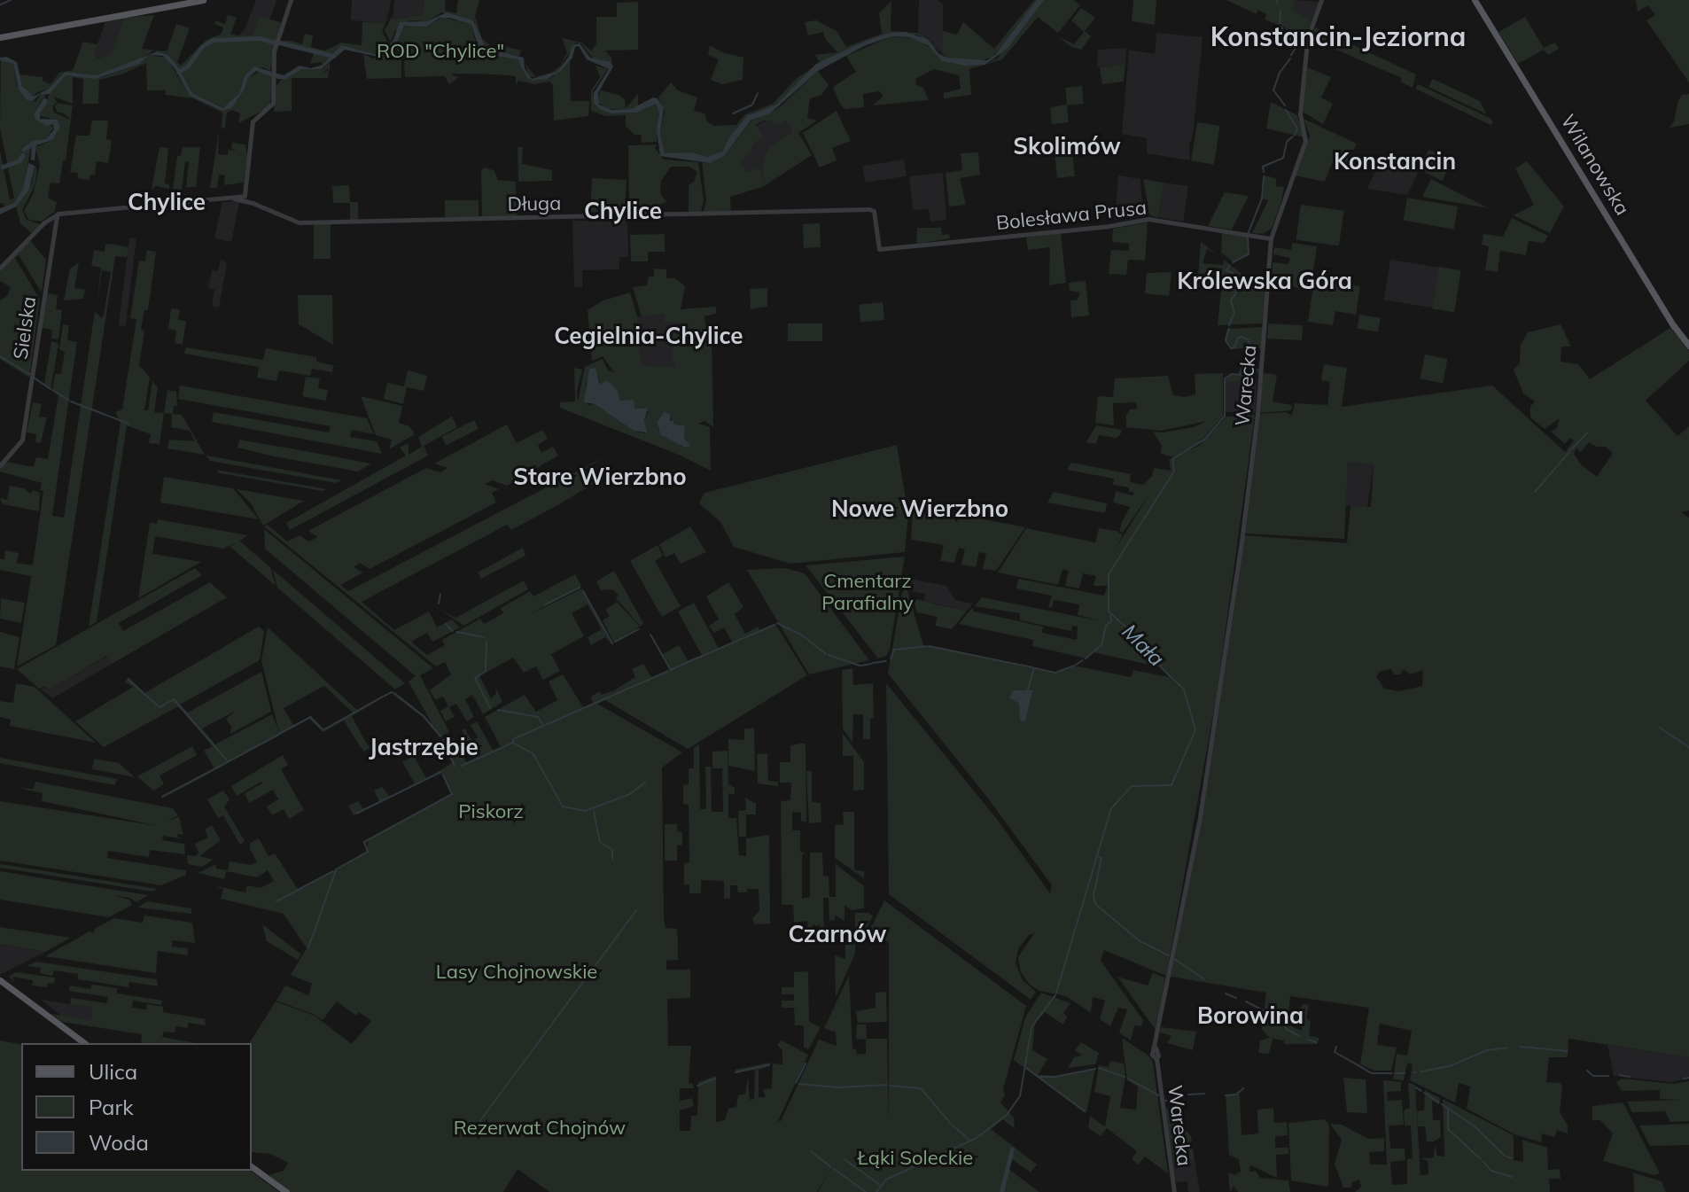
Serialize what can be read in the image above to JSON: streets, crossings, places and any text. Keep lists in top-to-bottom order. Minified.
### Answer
{"streets":{"main road":["Wilanowska"],"street":["Długa","Bolesława Prusa","Sielska","Warecka"]},"crossings":[["Długa","Bolesława Prusa"],["Bolesława Prusa","Warecka"]],"districts":["Konstancin-Jeziorna","Skolimów","Konstancin","Chylice","Chylice","Królewska Góra","Cegielnia-Chylice","Stare Wierzbno","Nowe Wierzbno","Jastrzębie","Czarnów","Borowina"],"water":["Mała"],"parks":["ROD \"Chylice\"","Cmentarz Parafialny","Piskorz","Lasy Chojnowskie","Rezerwat Chojnów","Łąki Soleckie"],"legend":["Ulica","Park","Woda"]}
